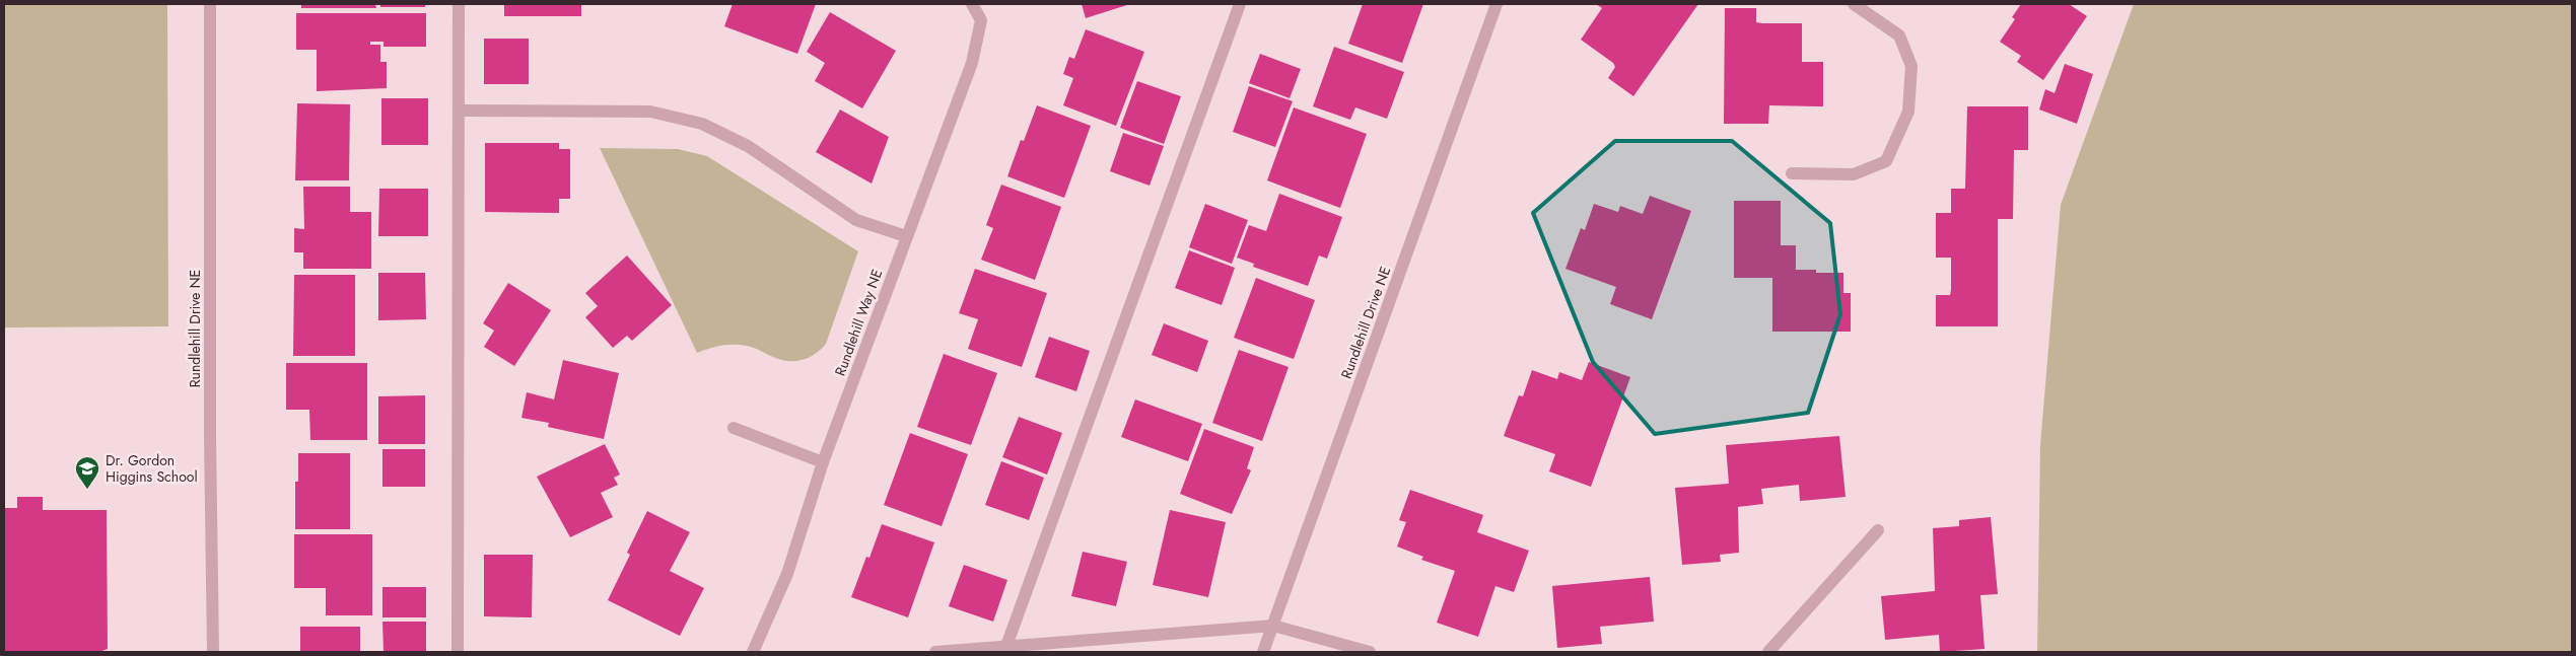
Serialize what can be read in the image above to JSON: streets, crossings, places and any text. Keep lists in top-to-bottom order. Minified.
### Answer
{"streets":{"street":["Rundlehill Way NE","Rundlehill Drive NE"]},"places":{"school or university":["Dr. Gordon Higgins School"]}}
